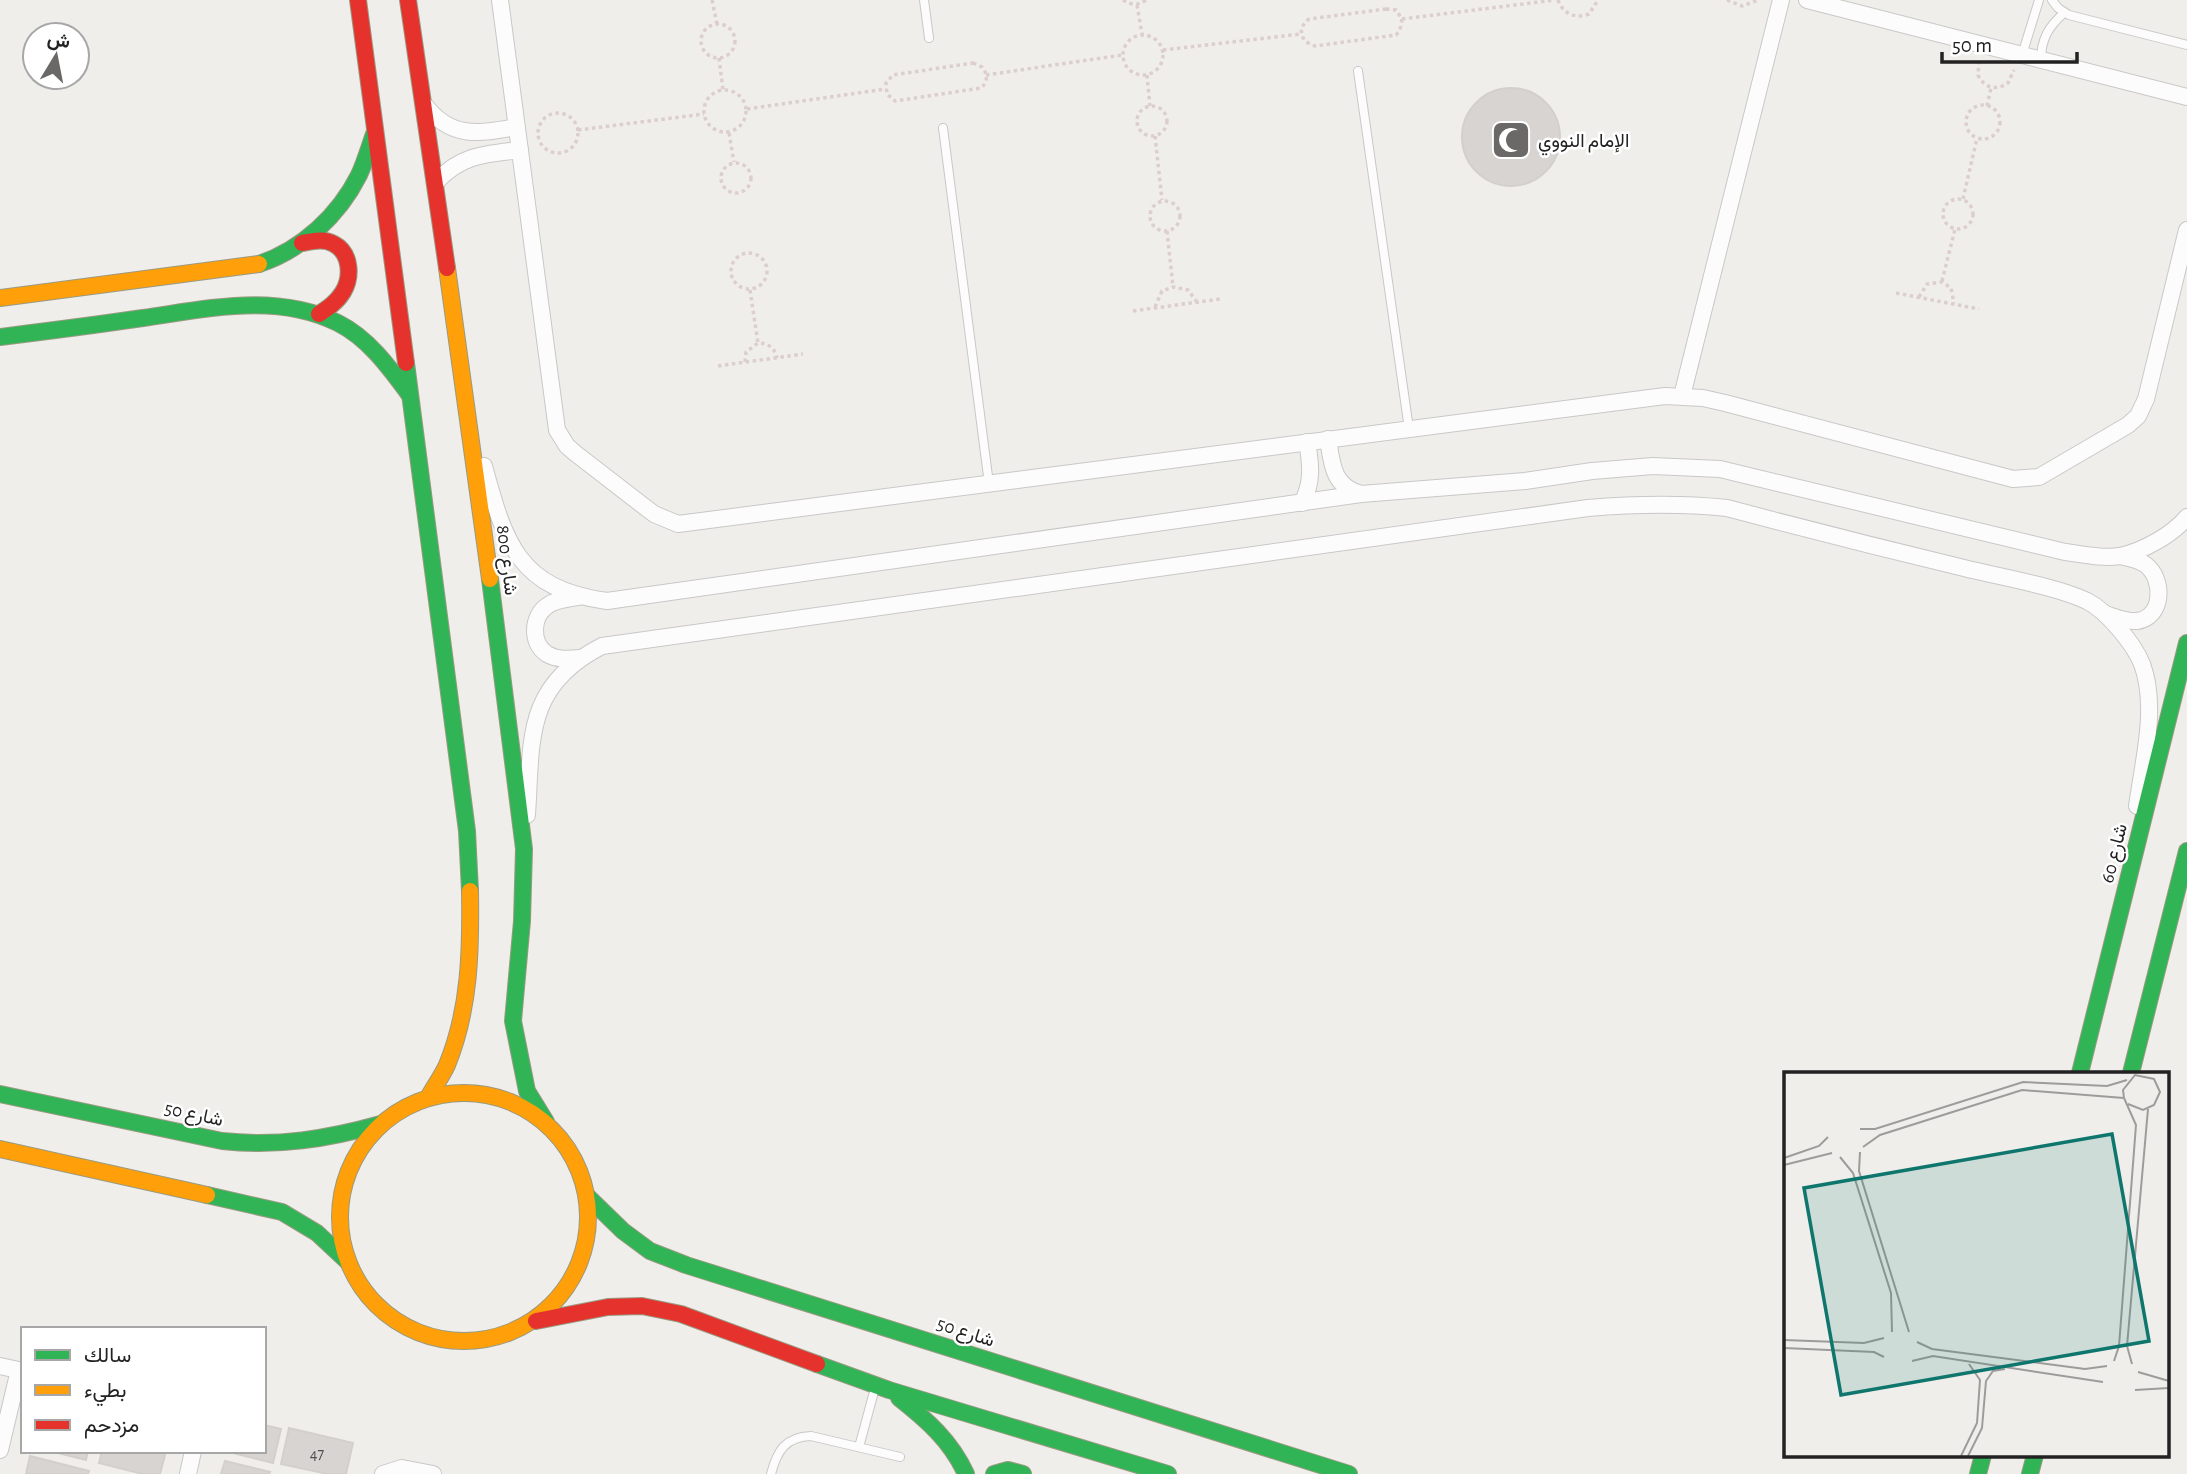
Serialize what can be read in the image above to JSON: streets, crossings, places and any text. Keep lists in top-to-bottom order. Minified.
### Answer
{"streets":{"main road":["شارع 800","شارع 60","شارع 50"]},"crossings":[["شارع 800","شارع 50"]],"places":{"mosque":["الإمام النووي"]},"house_numbers":["47"],"legend":["سالك","بطيء","مزدحم"],"scale_bar":"50 m","north":"top"}
